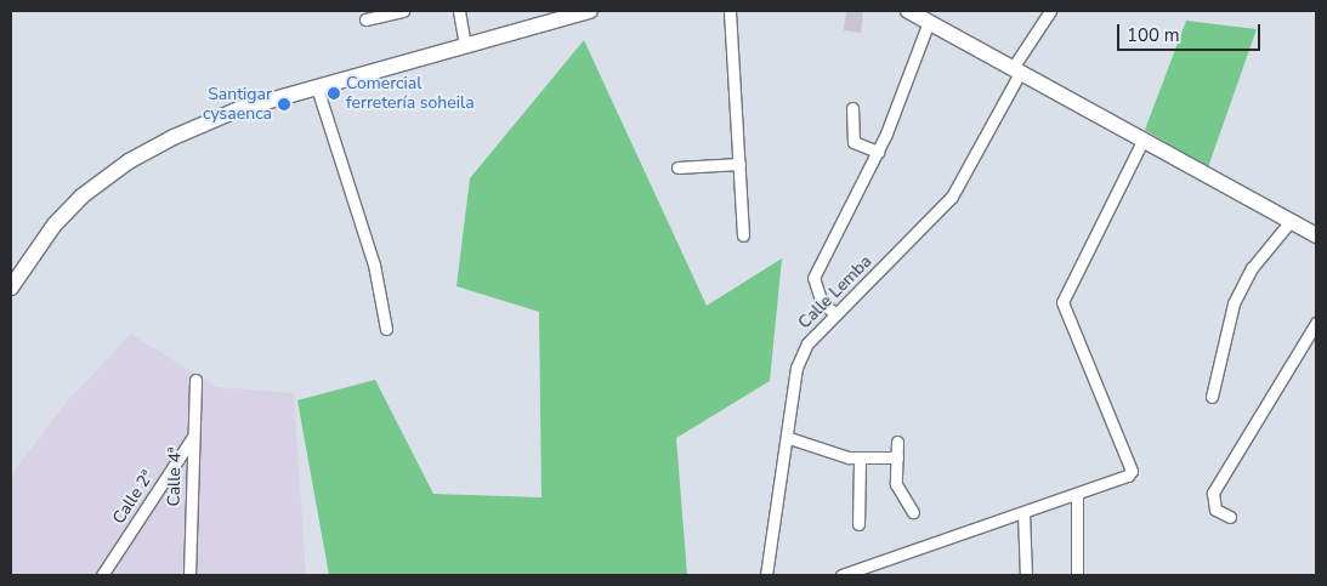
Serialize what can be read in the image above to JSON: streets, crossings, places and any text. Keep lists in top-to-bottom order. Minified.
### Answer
{"streets":{"street":["Calle Lemba","Calle 4ª","Calle 2ª"]},"crossings":[["Calle 4ª","Calle 2ª"]],"places":["Comercial ferretería soheila","Santigar cysaenca"],"scale_bar":"100 m"}
